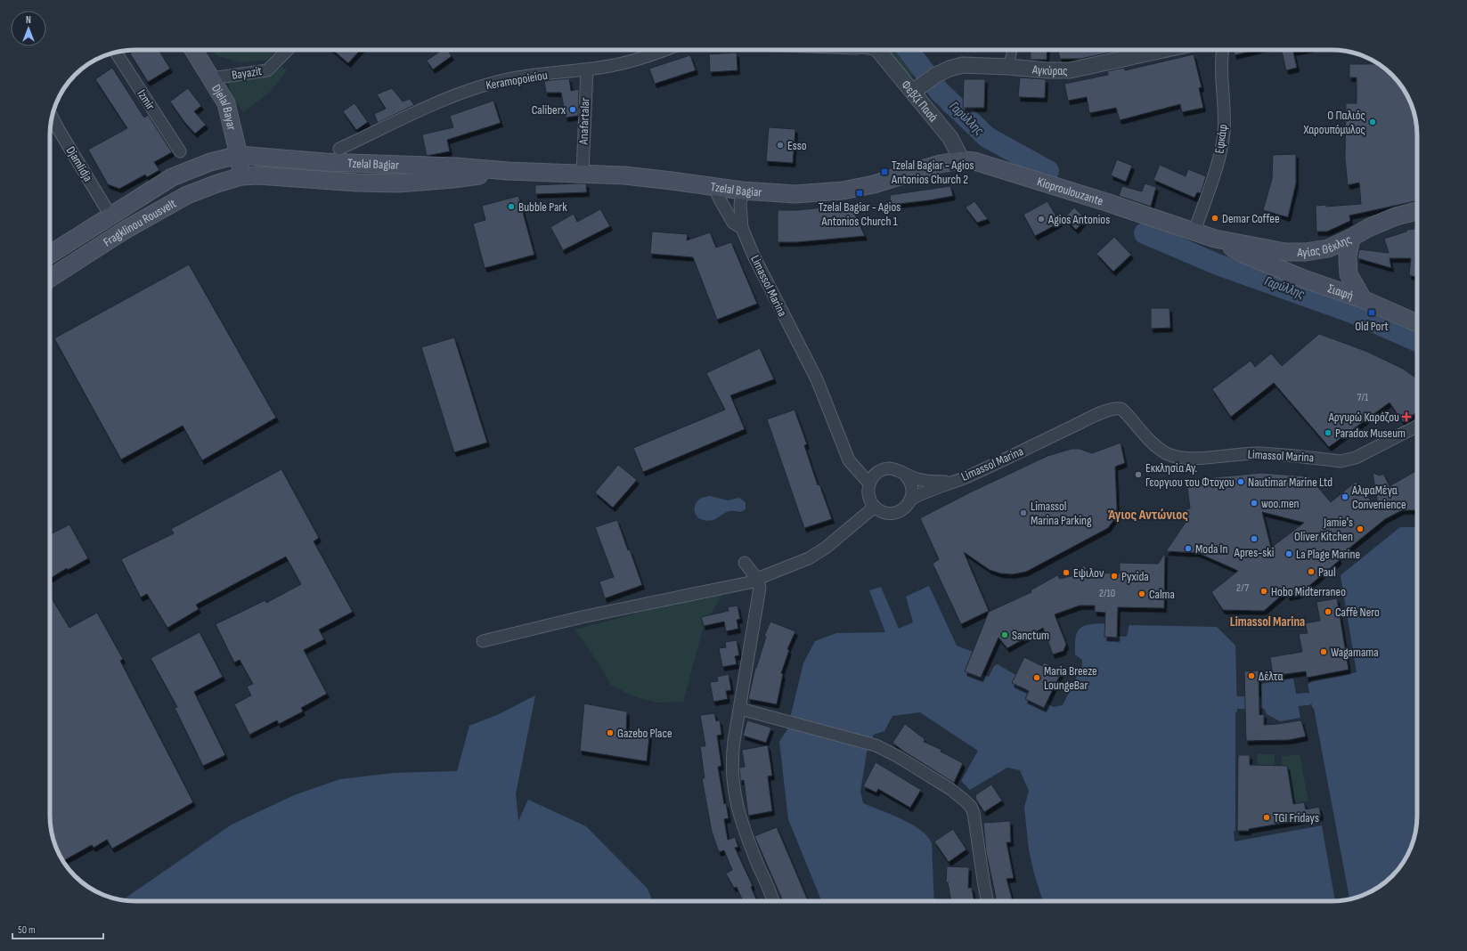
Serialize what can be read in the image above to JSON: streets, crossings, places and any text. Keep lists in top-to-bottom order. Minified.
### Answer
{"streets":{"main road":["Djelal Bayar","Tzelal Bagiar","Kioproulouzante","Fragklinou Rousvelt","Αγίας Θέκλης","Σιαφή"],"street":["Αγκύρας","Bayazit","Keramopoieiou","Izmir","Φεβζί Πασά","Anafartalar","Εφκάφ","Djamlidja","Limassol Marina"]},"crossings":[["Αγκύρας","Φεβζί Πασά"],["Bayazit","Djelal Bayar"],["Keramopoieiou","Anafartalar"],["Φεβζί Πασά","Tzelal Bagiar"],["Φεβζί Πασά","Kioproulouzante"],["Djelal Bayar","Tzelal Bagiar"],["Djelal Bayar","Fragklinou Rousvelt"],["Anafartalar","Tzelal Bagiar"],["Εφκάφ","Kioproulouzante"],["Djamlidja","Fragklinou Rousvelt"],["Tzelal Bagiar","Kioproulouzante"],["Tzelal Bagiar","Fragklinou Rousvelt"],["Tzelal Bagiar","Limassol Marina"],["Kioproulouzante","Αγίας Θέκλης"],["Kioproulouzante","Σιαφή"],["Αγίας Θέκλης","Σιαφή"]],"districts":["Άγιος Αντώνιος","Limassol Marina"],"water":["Γαρύλλης"],"places":{"other":["Caliberx","Ο Παλιός Χαρουπόμυλος","Esso","Bubble Park","Demar Coffee","Agios Antonios","Paradox Museum","Εκκλησία Αγ. Γεοργιου του Φτοχου","Nautimar Marine Ltd","ΑλφαMέγα Convenience","woo.men","Limassol Marina Parking","Jamie's Oliver Kitchen","Apres-ski","Moda In","La Plage Marine","Paul","Εψιλον","Pyxida","Hobo Midterraneo","Calma","Caffè Nero","Sanctum","Wagamama","Δέλτα","Maria Breeze LoungeBar","Gazebo Place","TGI Fridays"],"transit":["Tzelal Bagiar - Agios Antonios Church 2","Tzelal Bagiar - Agios Antonios Church 1","Old Port"],"health":["Αργυρώ Καρόζου"]},"house_numbers":["7/1","2/7","2/10"],"scale_bar":"50 m","north":"top"}
